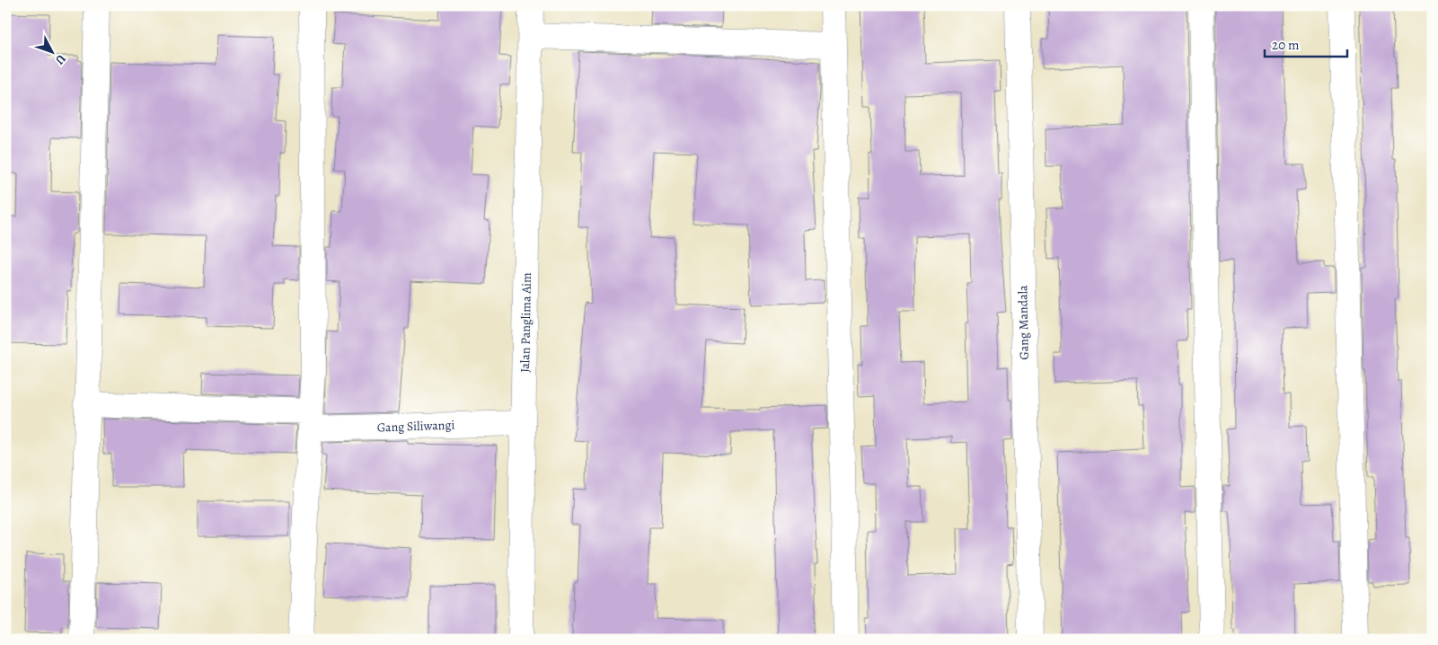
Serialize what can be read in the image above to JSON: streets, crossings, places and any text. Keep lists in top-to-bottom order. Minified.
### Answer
{"streets":{"street":["Jalan Panglima Aim","Gang Mandala","Gang Siliwangi"]},"crossings":[["Jalan Panglima Aim","Gang Siliwangi"]],"scale_bar":"20 m","north":"bottom right"}
